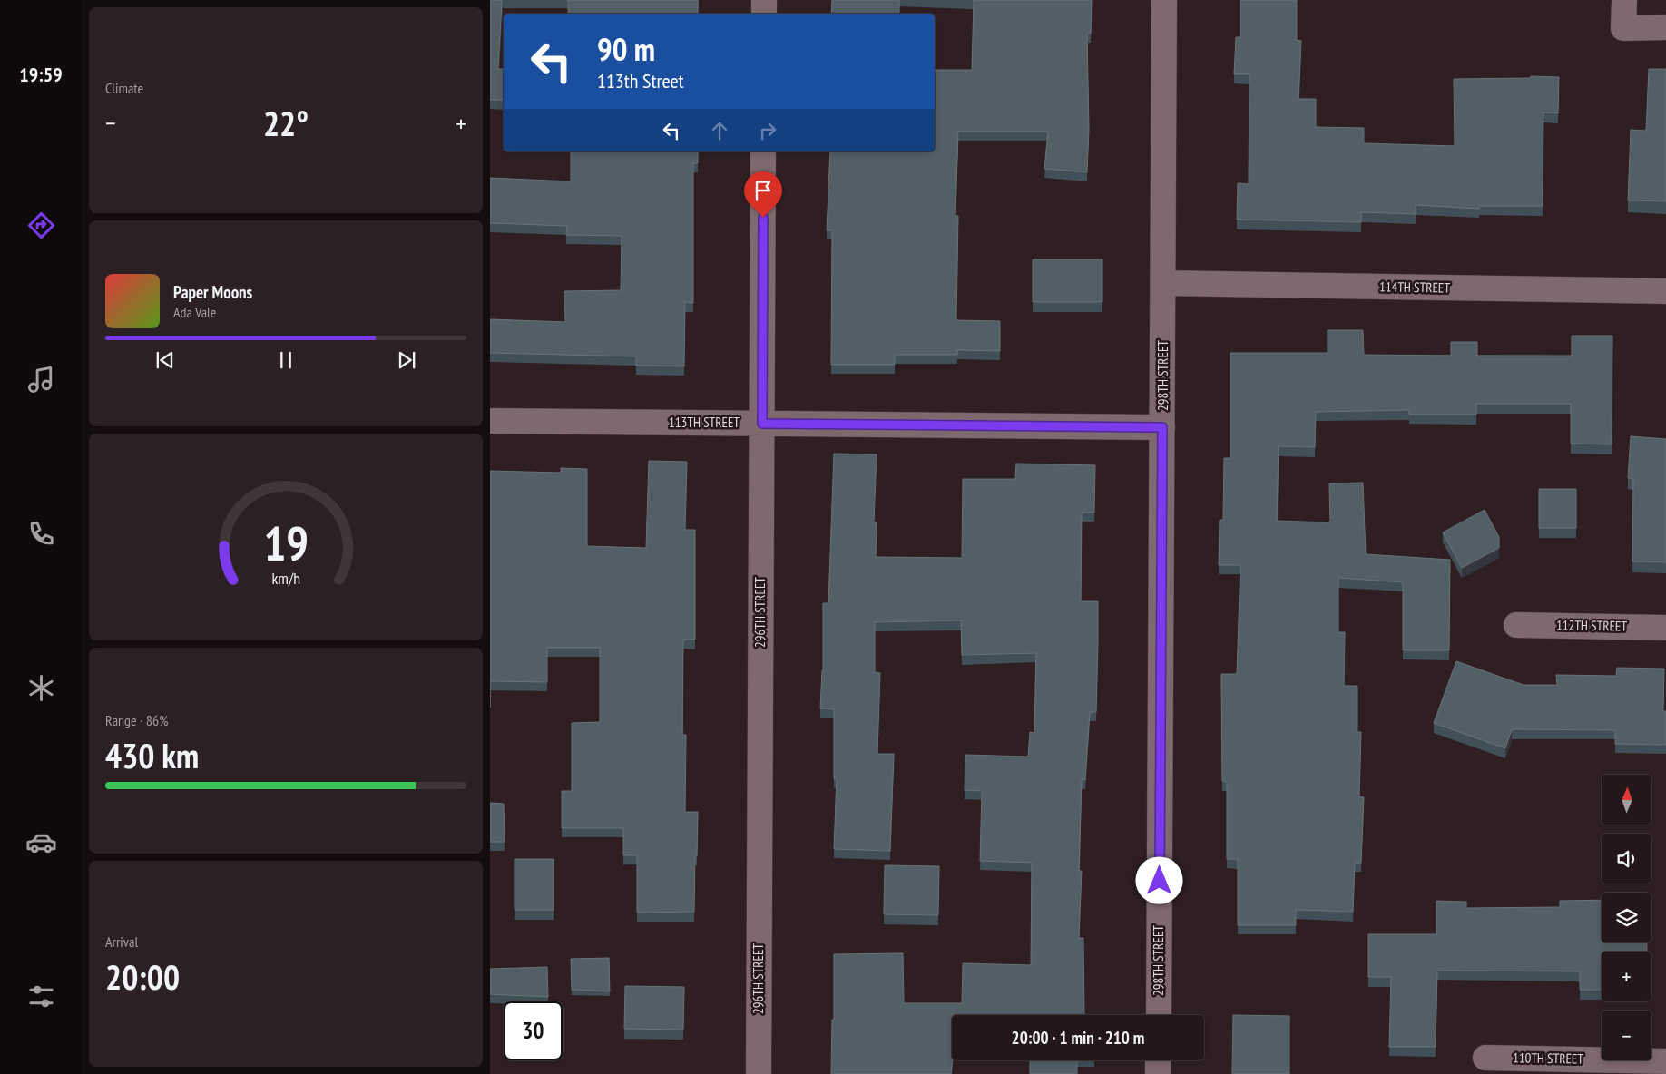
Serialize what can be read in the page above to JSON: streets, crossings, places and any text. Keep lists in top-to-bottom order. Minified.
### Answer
{"streets":{"street":["114TH STREET","298TH STREET","113TH STREET","296TH STREET","112TH STREET","110TH STREET"]},"crossings":[["114TH STREET","298TH STREET"],["298TH STREET","113TH STREET"],["113TH STREET","296TH STREET"]],"north":"top","page":{"tabs":"19:59","tile":["Climate",["Range · 86%","430 km"],["Arrival","20:00"]],"turn":["90 m","113th Street"],"heat":["−","22°","+"],"song":["Paper Moons","Ada Vale"],"map_buttons":["+","−"],"limit":"30","trip":"20:00 · 1 min · 210 m","gauge":["19","km/h"]}}
